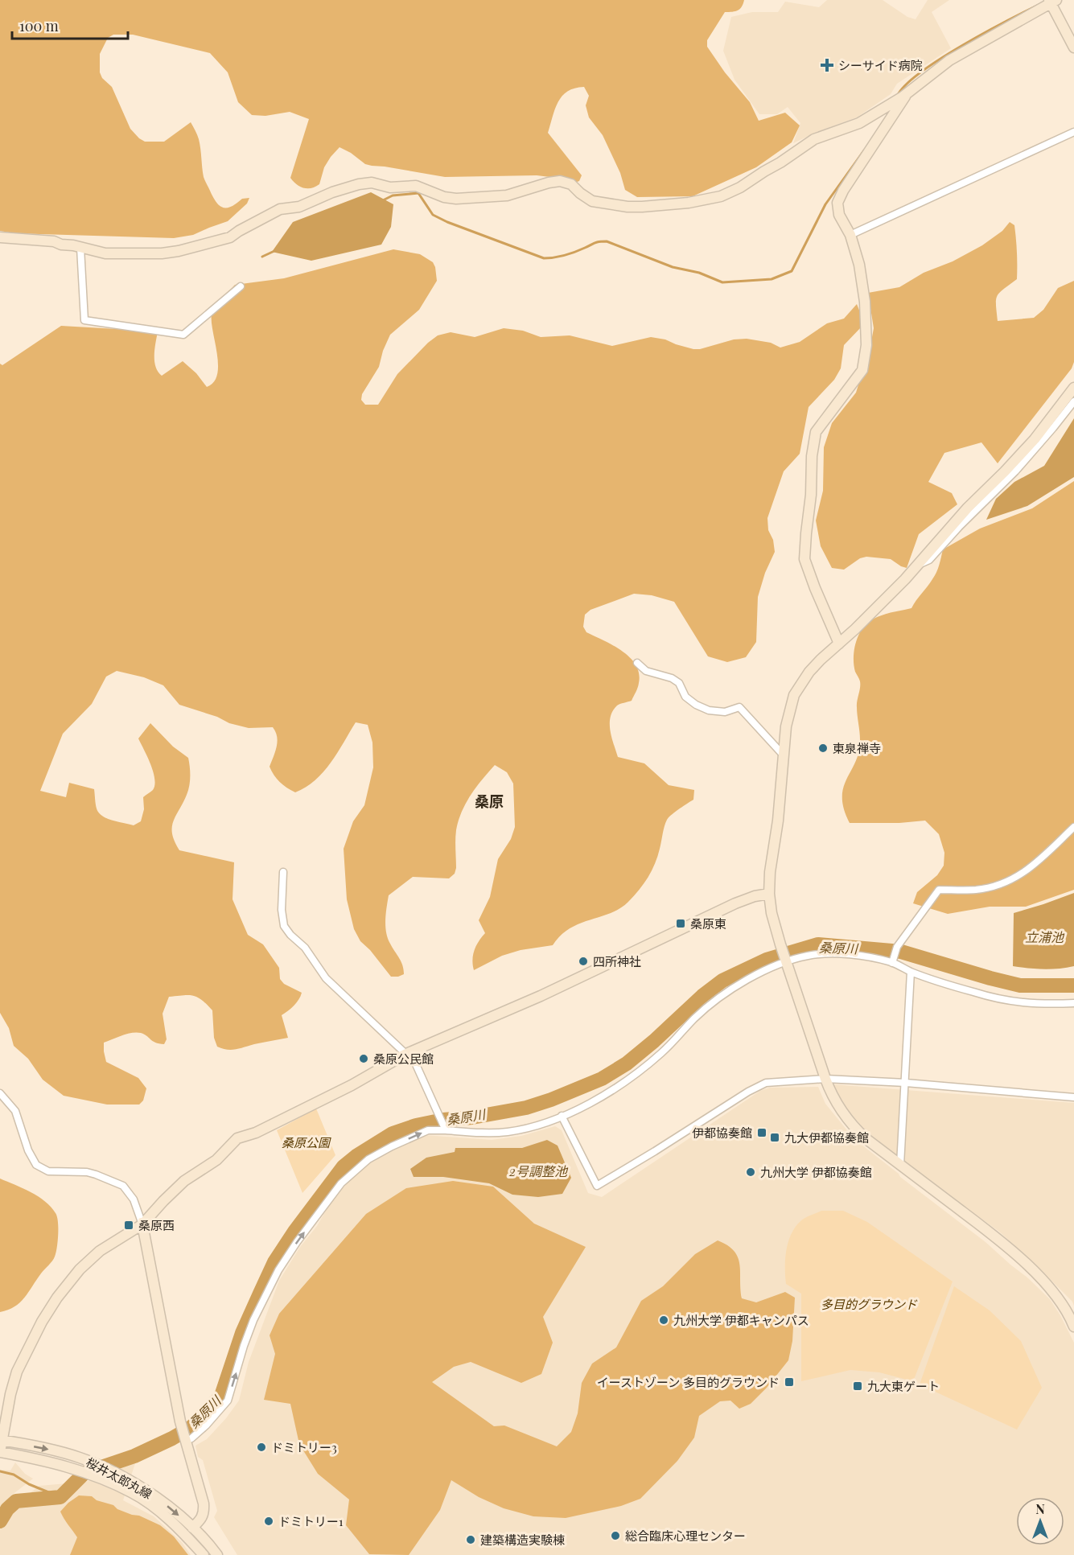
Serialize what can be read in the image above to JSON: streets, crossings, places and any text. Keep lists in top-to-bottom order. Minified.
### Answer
{"streets":{"street":["桜井太郎丸線"]},"districts":["桑原"],"water":["立浦池","桑原川","2号調整池"],"parks":["桑原公園","多目的グラウンド"],"places":{"health":["シーサイド病院"],"other":["東泉禅寺","四所神社","桑原公民館","九州大学 伊都協奏館","九州大学 伊都キャンパス","ドミトリー3","ドミトリー1","総合臨床心理センター","建築構造実験棟"],"transit":["桑原東","伊都協奏館","九大伊都協奏館","桑原西","イーストゾーン 多目的グラウンド","九大東ゲート"]},"scale_bar":"100 m","north":"top"}
